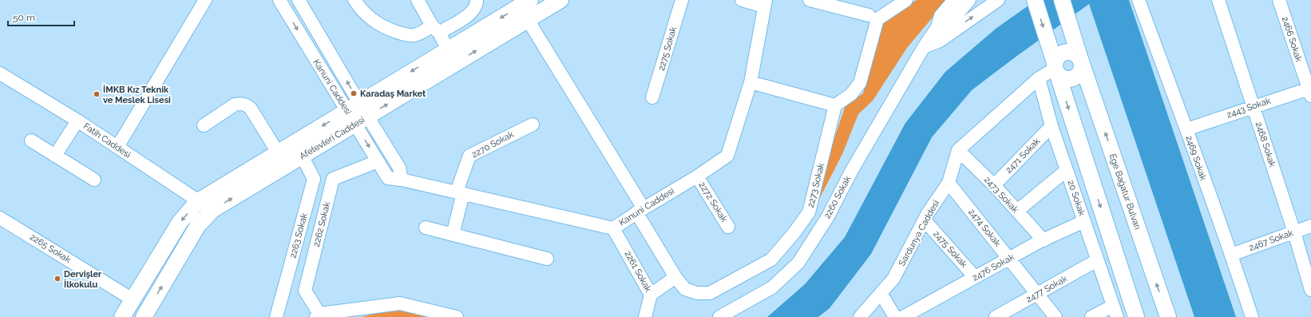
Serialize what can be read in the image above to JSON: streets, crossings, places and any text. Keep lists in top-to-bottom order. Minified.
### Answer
{"streets":{"main road":["Afetevleri Caddesi","Ege Bağatur Bulvarı"],"street":["2466 Sokak","2275 Sokak","Kanuni Caddesi","2443 Sokak","Fatih Caddesi","2270 Sokak","2468 Sokak","2471 Sokak","2469 Sokak","2273 Sokak","2473 Sokak","2260 Sokak","20 Sokak","2272 Sokak","2262 Sokak","2474 Sokak","Sardunya Caddesi","2263 Sokak","2467 Sokak","2265 Sokak","2475 Sokak","2476 Sokak","2261 Sokak","2477 Sokak"]},"crossings":[["2466 Sokak","2443 Sokak"],["Kanuni Caddesi","Afetevleri Caddesi"],["Kanuni Caddesi","2270 Sokak"],["Kanuni Caddesi","2273 Sokak"],["Kanuni Caddesi","2272 Sokak"],["Kanuni Caddesi","2261 Sokak"],["2443 Sokak","2468 Sokak"],["2443 Sokak","2469 Sokak"],["Afetevleri Caddesi","Fatih Caddesi"],["Afetevleri Caddesi","2273 Sokak"],["Afetevleri Caddesi","2265 Sokak"],["2468 Sokak","2467 Sokak"],["2471 Sokak","2473 Sokak"],["2471 Sokak","20 Sokak"],["2469 Sokak","2467 Sokak"],["2473 Sokak","Sardunya Caddesi"],["2473 Sokak","2476 Sokak"],["20 Sokak","2476 Sokak"],["20 Sokak","2477 Sokak"],["2474 Sokak","Sardunya Caddesi"],["2474 Sokak","2476 Sokak"],["2474 Sokak","2477 Sokak"],["Sardunya Caddesi","2475 Sokak"],["2475 Sokak","2476 Sokak"]],"places":["Karadaş Market","İMKB Kız Teknik ve Meslek Lisesi","Dervişler İlkokulu"],"scale_bar":"50 m"}
